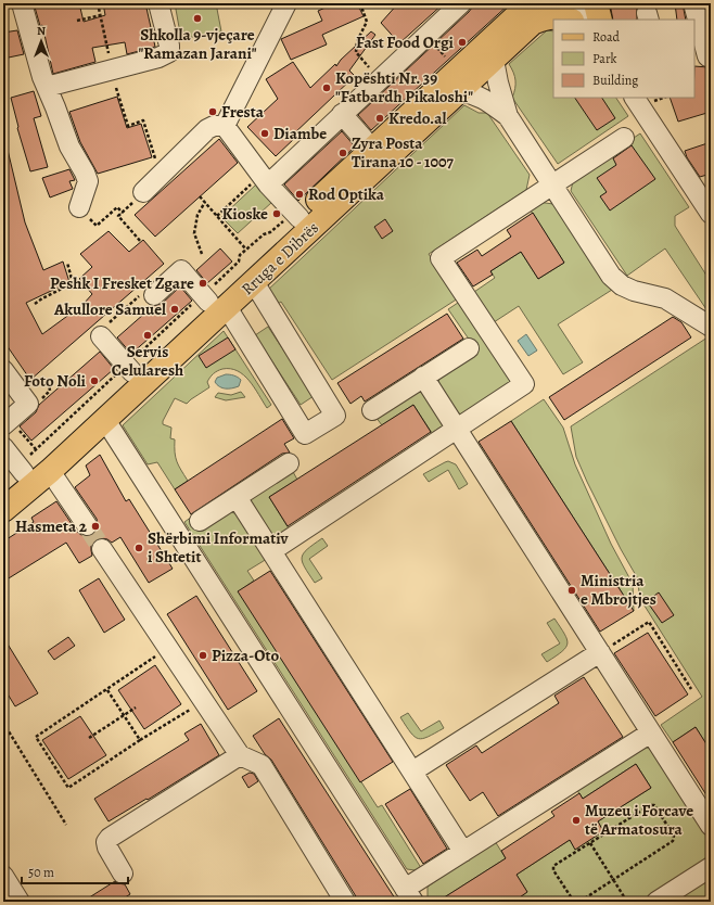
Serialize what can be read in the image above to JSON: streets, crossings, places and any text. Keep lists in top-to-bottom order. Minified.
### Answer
{"streets":{"main road":["Rruga e Dibrës"]},"places":["Shkolla 9-vjeçare \"Ramazan Jarani\"","Fast Food Orgi","Kopështi Nr. 39 \"Fatbardh Pikaloshi\"","Fresta","Kredo.al","Diambe","Zyra Posta Tirana 10 - 1007","Rod Optika","Kioske","Peshk I Fresket Zgare","Akullore Samuel","Servis Celularesh","Foto Noli","Hasmeta 2","Shërbimi Informativ i Shtetit","Ministria e Mbrojtjes","Pizza-Oto","Muzeu i Forcave të Armatosura"],"legend":["Road","Park","Building"],"scale_bar":"50 m","north":"top"}
